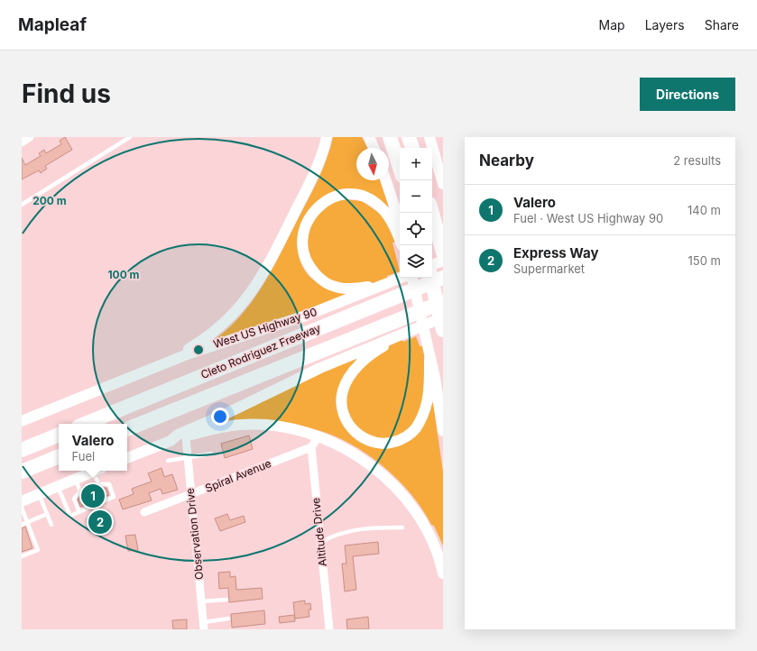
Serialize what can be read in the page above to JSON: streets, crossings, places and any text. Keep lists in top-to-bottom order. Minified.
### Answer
{"streets":{"highway":["Cleto Rodriguez Freeway"],"main road":["West US Highway 90"],"street":["Spiral Avenue","Altitude Drive","Observation Drive"]},"crossings":[["Spiral Avenue","Altitude Drive"],["Spiral Avenue","Observation Drive"]],"north":"bottom","page":{"header":"Mapleaf","nav":["Map","Layers","Share"],"buttons":"Directions","title":"Find us","heading":["Nearby","2 results"],"map_buttons":["+","−"],"list":[{"mark":"1","name":"Valero","note":"Fuel · West US Highway 90","value":"140 m"},{"mark":"2","name":"Express Way","note":"Supermarket","value":"150 m"}],"popup":["Valero","Fuel"],"pins":["1","2"]},"rings":["200 m","100 m"]}
